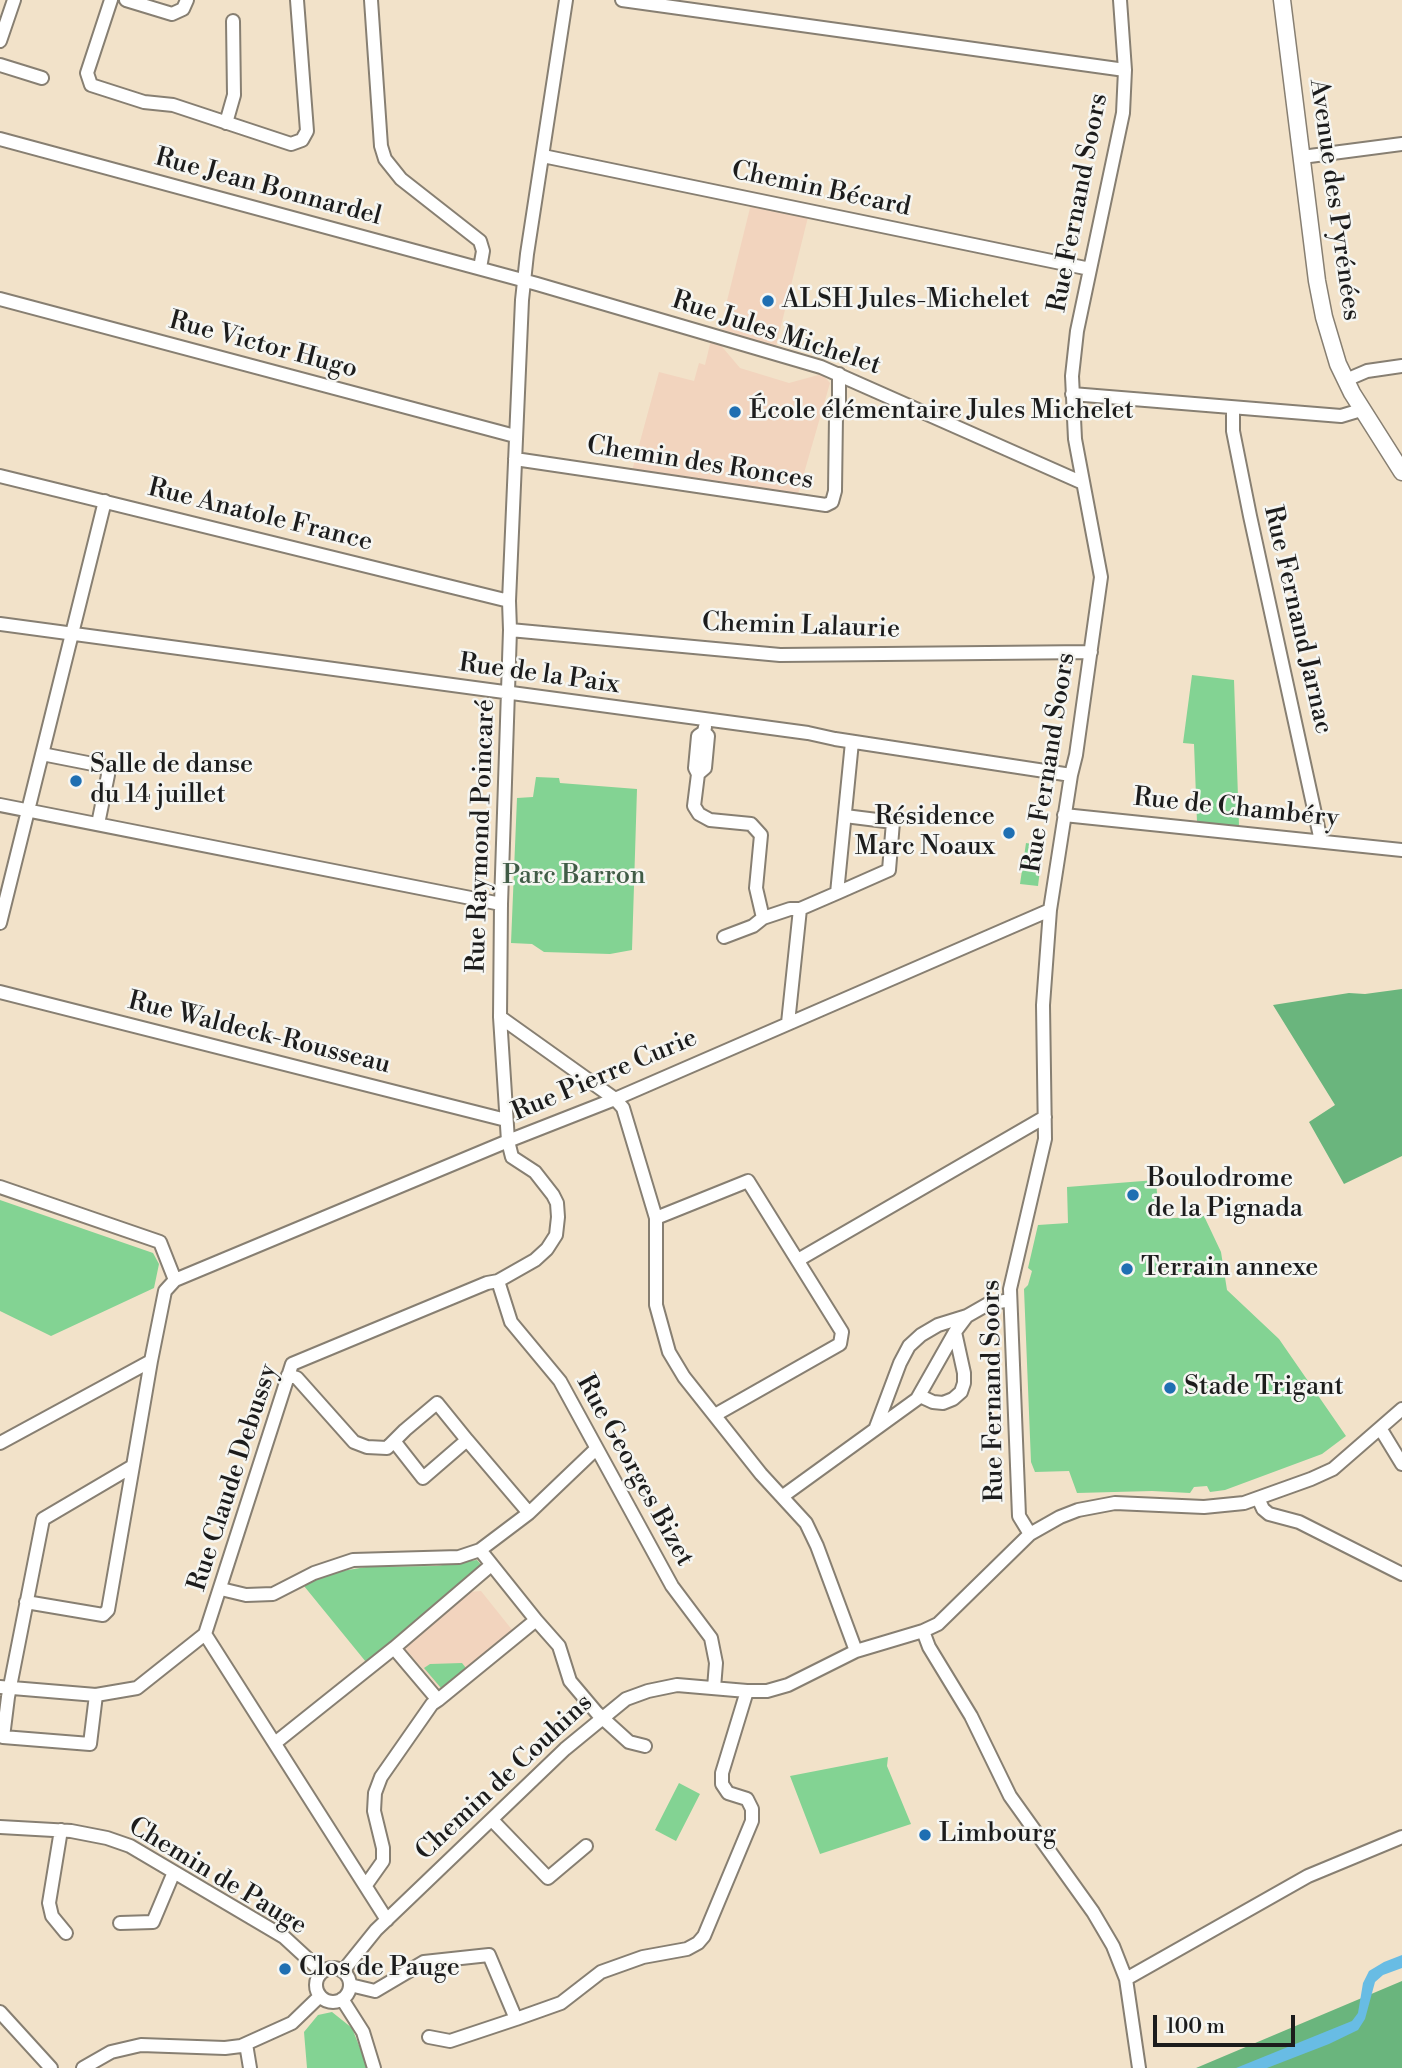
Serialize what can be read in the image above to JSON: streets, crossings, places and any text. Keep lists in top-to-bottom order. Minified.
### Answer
{"streets":{"main road":["Avenue des Pyrénées"],"street":["Rue Jean Bonnardel","Chemin Bécard","Rue Fernand Soors","Rue Jules Michelet","Rue Victor Hugo","Chemin des Ronces","Rue Anatole France","Rue Fernand Jarnac","Chemin Lalaurie","Rue de la Paix","Rue de Chambéry","Rue Raymond Poincaré","Rue Waldeck-Rousseau","Rue Pierre Curie","Rue Georges Bizet","Rue Claude Debussy","Chemin de Couhins","Chemin de Pauge"]},"crossings":[["Rue Jean Bonnardel","Rue Jules Michelet"],["Rue Jean Bonnardel","Rue Raymond Poincaré"],["Chemin Bécard","Rue Fernand Soors"],["Chemin Bécard","Rue Raymond Poincaré"],["Rue Fernand Soors","Rue Jules Michelet"],["Rue Fernand Soors","Chemin Lalaurie"],["Rue Fernand Soors","Rue de la Paix"],["Rue Fernand Soors","Rue de Chambéry"],["Rue Fernand Soors","Rue Pierre Curie"],["Rue Fernand Soors","Chemin de Couhins"],["Rue Jules Michelet","Chemin des Ronces"],["Rue Jules Michelet","Rue Raymond Poincaré"],["Rue Victor Hugo","Rue Raymond Poincaré"],["Chemin des Ronces","Rue Raymond Poincaré"],["Rue Anatole France","Rue Raymond Poincaré"],["Rue Fernand Jarnac","Rue de Chambéry"],["Chemin Lalaurie","Rue Raymond Poincaré"],["Rue de la Paix","Rue Raymond Poincaré"],["Rue Raymond Poincaré","Rue Waldeck-Rousseau"],["Rue Raymond Poincaré","Rue Pierre Curie"],["Rue Raymond Poincaré","Rue Claude Debussy"],["Rue Pierre Curie","Rue Claude Debussy"],["Rue Georges Bizet","Rue Claude Debussy"],["Rue Georges Bizet","Chemin de Couhins"],["Rue Claude Debussy","Chemin de Couhins"],["Chemin de Couhins","Chemin de Pauge"]],"parks":["Parc Barron"],"places":["ALSH Jules-Michelet","École élémentaire Jules Michelet","Salle de danse du 14 juillet","Résidence Marc Noaux","Boulodrome de la Pignada","Terrain annexe","Stade Trigant","Limbourg","Clos de Pauge"],"scale_bar":"100 m"}
